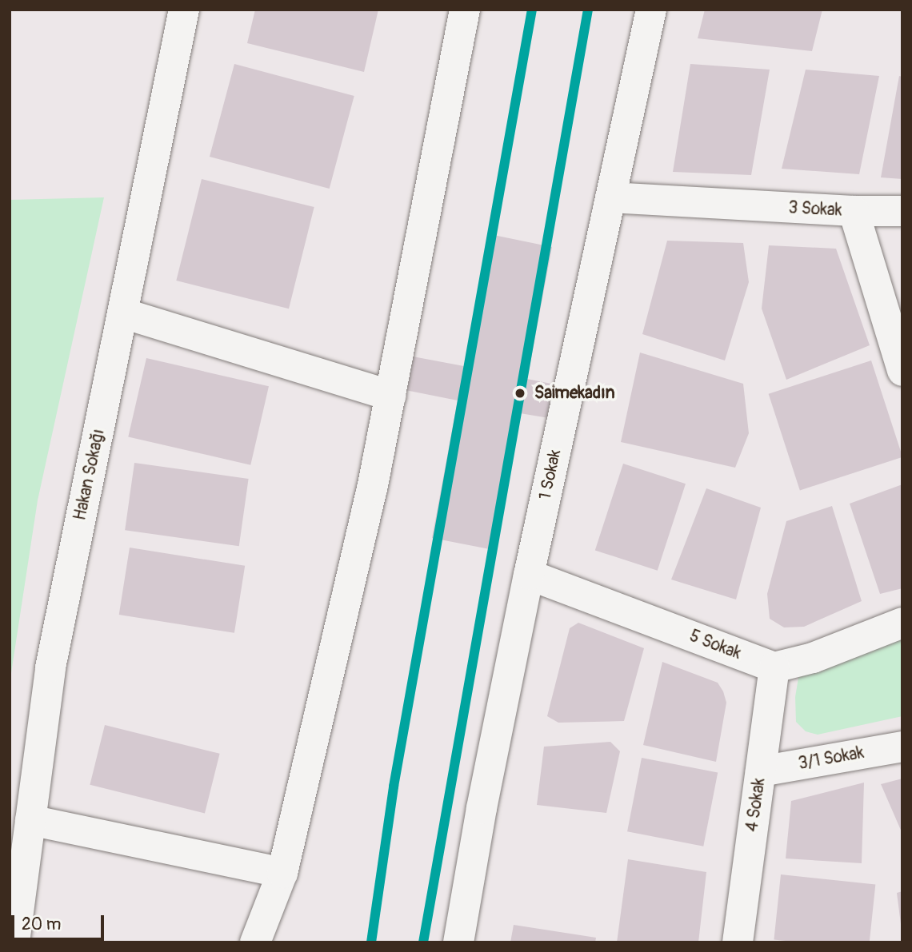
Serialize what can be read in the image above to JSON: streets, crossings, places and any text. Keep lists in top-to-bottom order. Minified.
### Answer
{"streets":{"street":["3 Sokak","Hakan Sokağı","1 Sokak","5 Sokak","3/1 Sokak","4 Sokak"]},"crossings":[["3 Sokak","1 Sokak"],["1 Sokak","5 Sokak"],["5 Sokak","4 Sokak"],["3/1 Sokak","4 Sokak"]],"places":["Saimekadın"],"scale_bar":"20 m"}
